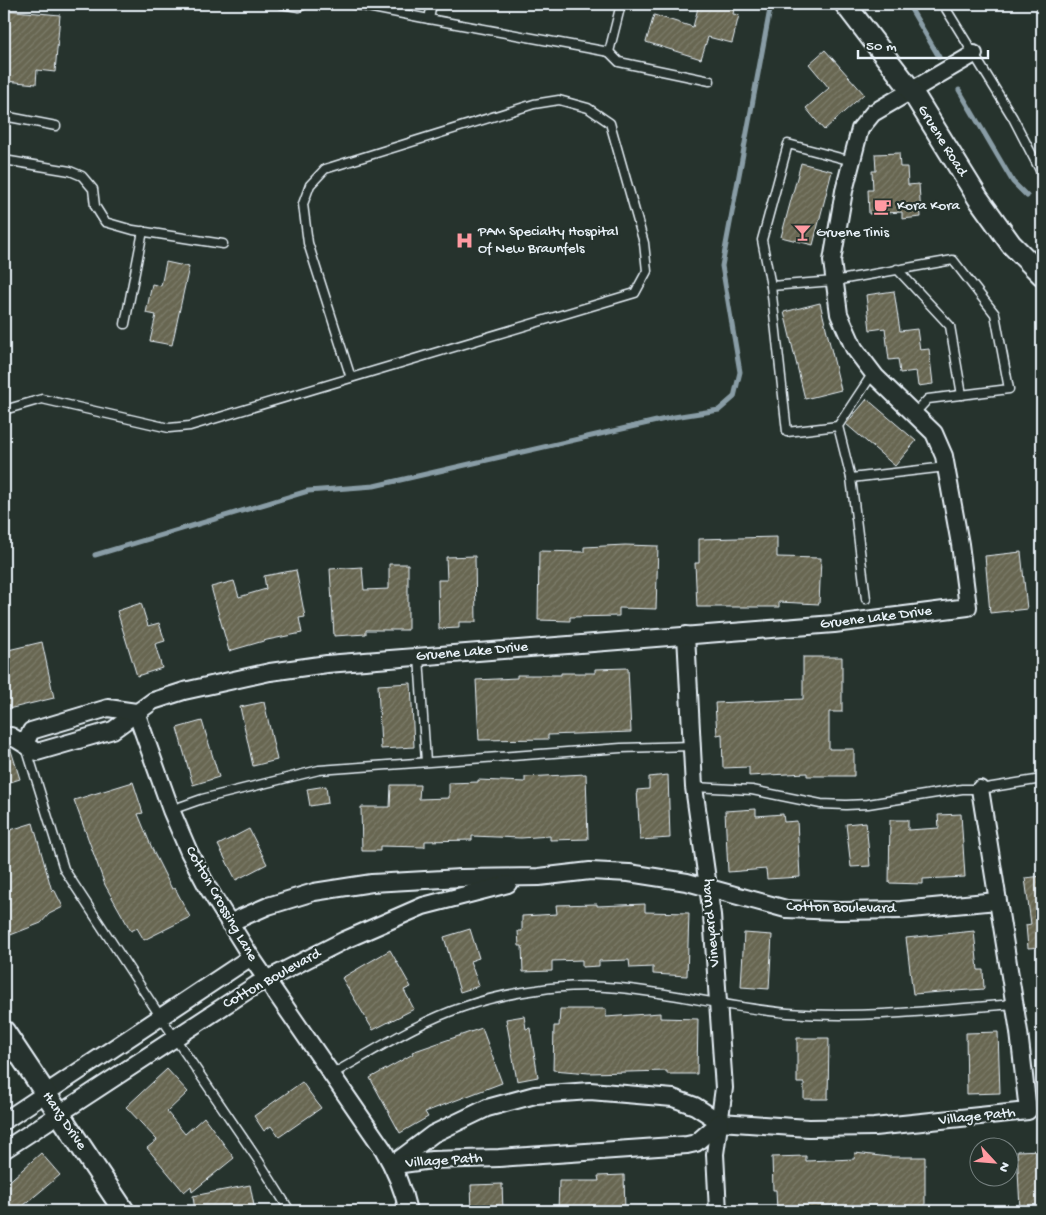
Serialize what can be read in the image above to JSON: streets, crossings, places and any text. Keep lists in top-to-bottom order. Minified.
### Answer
{"streets":{"street":["Gruene Road","Gruene Lake Drive","Cotton Crossing Lane","Cotton Boulevard","Vineyard Way","Village Path","Hanz Drive"]},"crossings":[["Gruene Road","Gruene Lake Drive"],["Gruene Lake Drive","Cotton Crossing Lane"],["Gruene Lake Drive","Vineyard Way"],["Cotton Crossing Lane","Cotton Boulevard"],["Cotton Crossing Lane","Village Path"],["Cotton Boulevard","Vineyard Way"],["Cotton Boulevard","Village Path"],["Cotton Boulevard","Hanz Drive"],["Vineyard Way","Village Path"]],"places":{"cafe":["Kora Kora"],"bar":["Gruene Tinis"],"hospital":["PAM Specialty Hospital Of New Braunfels"]},"scale_bar":"50 m","north":"bottom right"}
